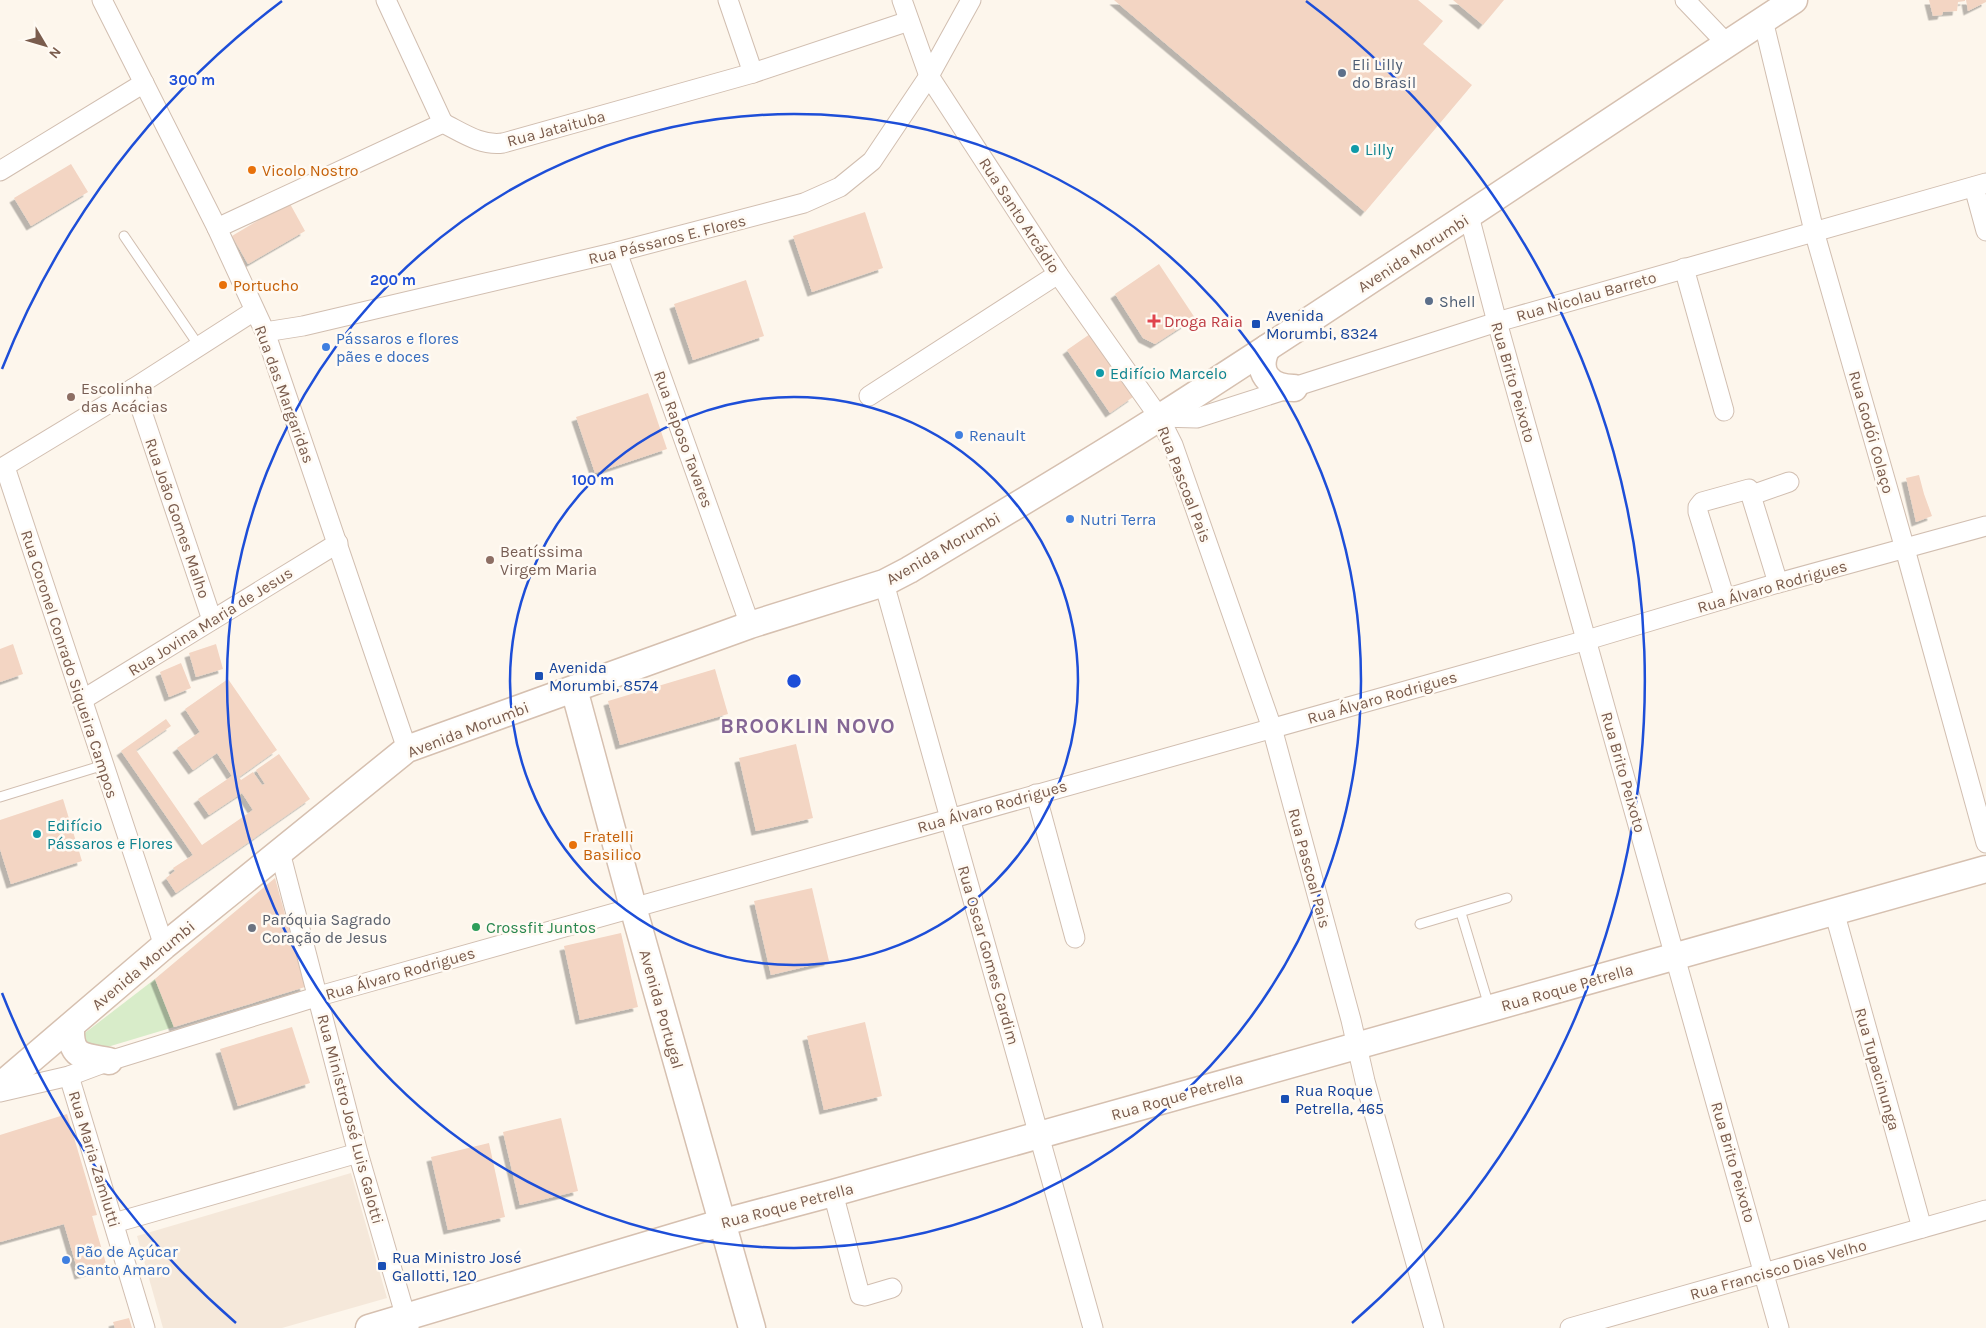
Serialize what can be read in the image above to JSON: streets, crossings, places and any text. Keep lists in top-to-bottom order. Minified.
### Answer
{"streets":{"street":["Rua Jataituba","Rua Santo Arcádio","Rua Pássaros E. Flores","Avenida Morumbi","Rua Nicolau Barreto","Rua Brito Peixoto","Rua das Margaridas","Rua Godói Colaço","Rua Raposo Tavares","Rua Pascoal Pais","Rua João Gomes Malho","Rua Álvaro Rodrigues","Rua Jovina Maria de Jesus","Rua Coronel Conrado Siqueira Campos","Rua Oscar Gomes Cardim","Rua Roque Petrella","Avenida Portugal","Rua Tupacinunga","Rua Ministro José Luis Galotti","Rua Maria Zamlutti","Rua Francisco Dias Velho"]},"crossings":[["Rua Jataituba","Rua Santo Arcádio"],["Rua Santo Arcádio","Rua Pássaros E. Flores"],["Rua Santo Arcádio","Avenida Morumbi"],["Rua Santo Arcádio","Rua Nicolau Barreto"],["Rua Santo Arcádio","Rua Pascoal Pais"],["Rua Pássaros E. Flores","Rua das Margaridas"],["Rua Pássaros E. Flores","Rua Raposo Tavares"],["Avenida Morumbi","Rua Nicolau Barreto"],["Avenida Morumbi","Rua Brito Peixoto"],["Avenida Morumbi","Rua das Margaridas"],["Avenida Morumbi","Rua Godói Colaço"],["Avenida Morumbi","Rua Raposo Tavares"],["Avenida Morumbi","Rua Pascoal Pais"],["Avenida Morumbi","Rua Coronel Conrado Siqueira Campos"],["Avenida Morumbi","Rua Oscar Gomes Cardim"],["Avenida Morumbi","Avenida Portugal"],["Avenida Morumbi","Rua Ministro José Luis Galotti"],["Rua Nicolau Barreto","Rua Brito Peixoto"],["Rua Nicolau Barreto","Rua Godói Colaço"],["Rua Nicolau Barreto","Rua Pascoal Pais"],["Rua Brito Peixoto","Rua Álvaro Rodrigues"],["Rua Brito Peixoto","Rua Roque Petrella"],["Rua Brito Peixoto","Rua Francisco Dias Velho"],["Rua das Margaridas","Rua Jovina Maria de Jesus"],["Rua Godói Colaço","Rua Álvaro Rodrigues"],["Rua Pascoal Pais","Rua Álvaro Rodrigues"],["Rua Pascoal Pais","Rua Roque Petrella"],["Rua João Gomes Malho","Rua Jovina Maria de Jesus"],["Rua Álvaro Rodrigues","Rua Oscar Gomes Cardim"],["Rua Álvaro Rodrigues","Avenida Portugal"],["Rua Álvaro Rodrigues","Rua Ministro José Luis Galotti"],["Rua Álvaro Rodrigues","Rua Maria Zamlutti"],["Rua Jovina Maria de Jesus","Rua Coronel Conrado Siqueira Campos"],["Rua Oscar Gomes Cardim","Rua Roque Petrella"],["Rua Roque Petrella","Avenida Portugal"],["Rua Roque Petrella","Rua Tupacinunga"],["Rua Roque Petrella","Rua Ministro José Luis Galotti"],["Rua Tupacinunga","Rua Francisco Dias Velho"]],"districts":["BROOKLIN NOVO"],"places":{"other":["Eli Lilly do Brasil","Lilly","Vicolo Nostro","Portucho","Shell","Pássaros e flores pães e doces","Edifício Marcelo","Escolinha das Acácias","Renault","Nutri Terra","Beatíssima Virgem Maria","Edifício Pássaros e Flores","Fratelli Basilico","Crossfit Juntos","Paróquia Sagrado Coração de Jesus","Pão de Açúcar Santo Amaro"],"health":["Droga Raia"],"transit":["Avenida Morumbi, 8324","Avenida Morumbi, 8574","Rua Roque Petrella, 465","Rua Ministro José Gallotti, 120"]},"north":"bottom right","rings":["300 m","200 m","100 m"]}
